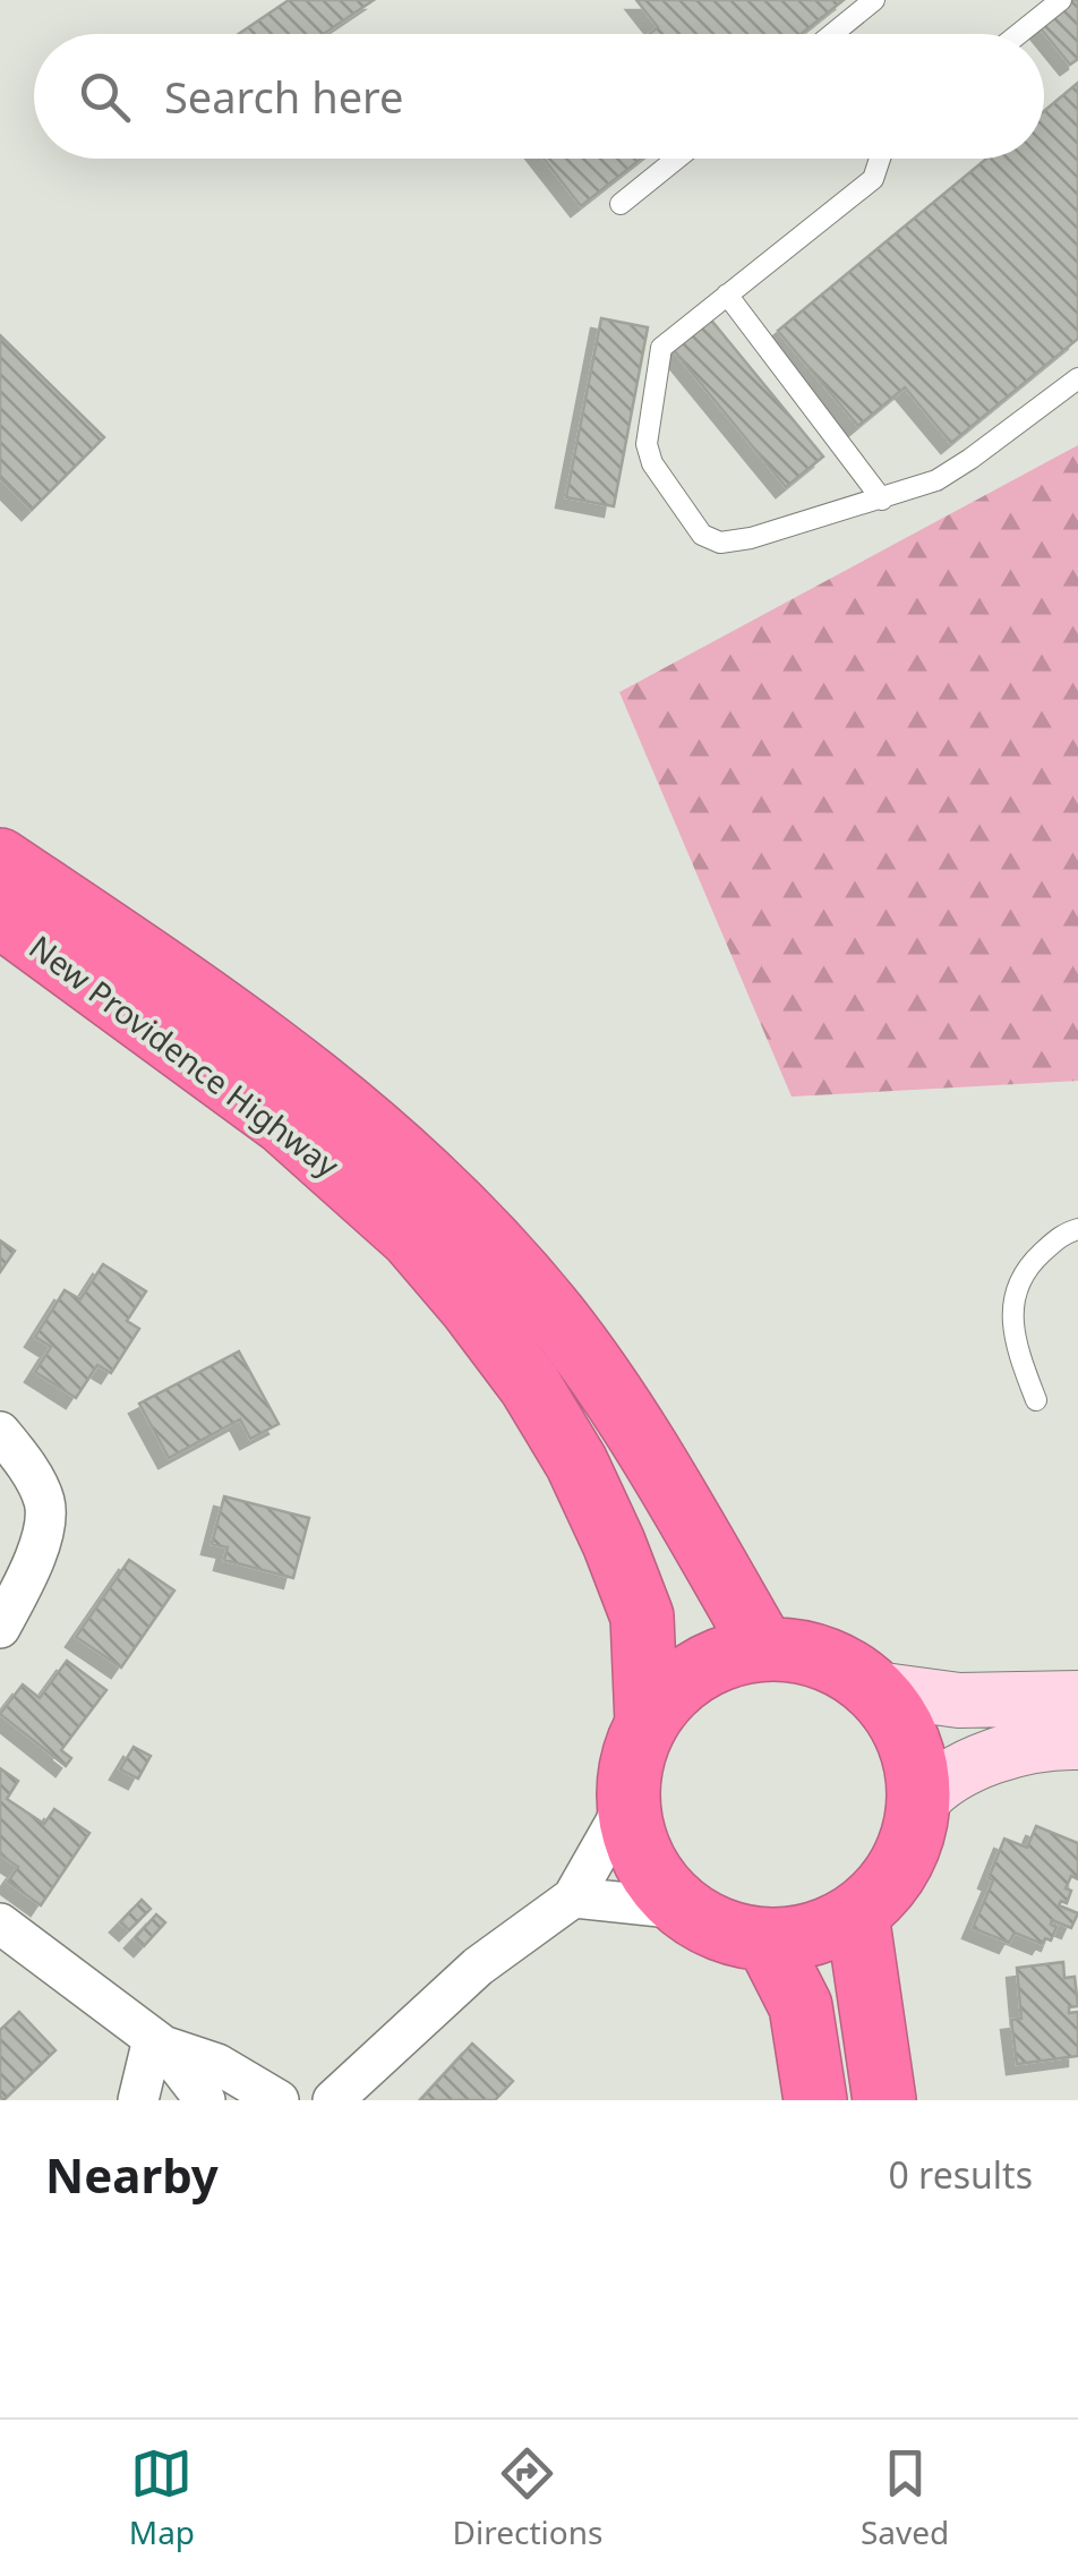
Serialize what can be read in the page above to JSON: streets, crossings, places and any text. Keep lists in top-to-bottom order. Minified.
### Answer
{"streets":{"highway":["New Providence Highway"]},"page":{"search":"Search here","heading":["Nearby","0 results"],"nav":["Map","Directions","Saved"]}}
